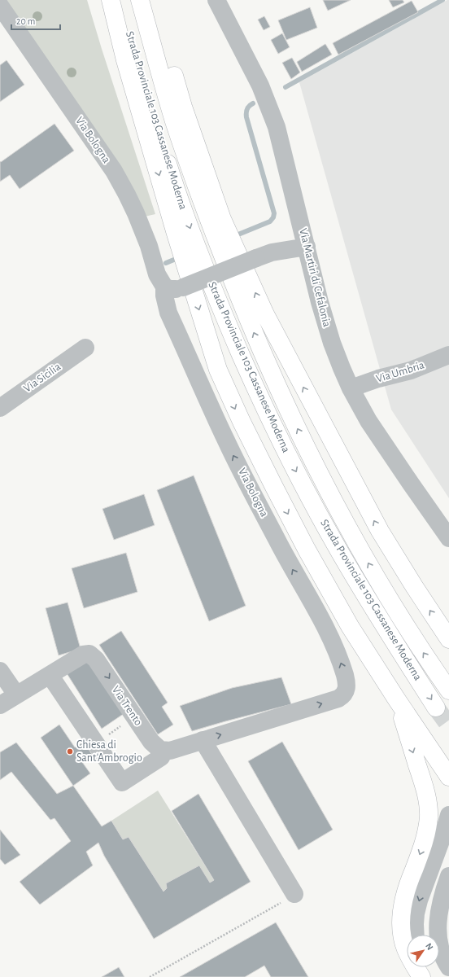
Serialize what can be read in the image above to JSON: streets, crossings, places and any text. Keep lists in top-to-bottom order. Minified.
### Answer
{"streets":{"highway":["Strada Provinciale 103 Cassanese Moderna"],"street":["Via Bologna","Via Martiri di Cefalonia","Via Umbria","Via Sicilia","Via Trento"]},"crossings":[["Via Martiri di Cefalonia","Via Umbria"]],"places":["Chiesa di Sant'Ambrogio"],"scale_bar":"20 m","north":"top right"}
